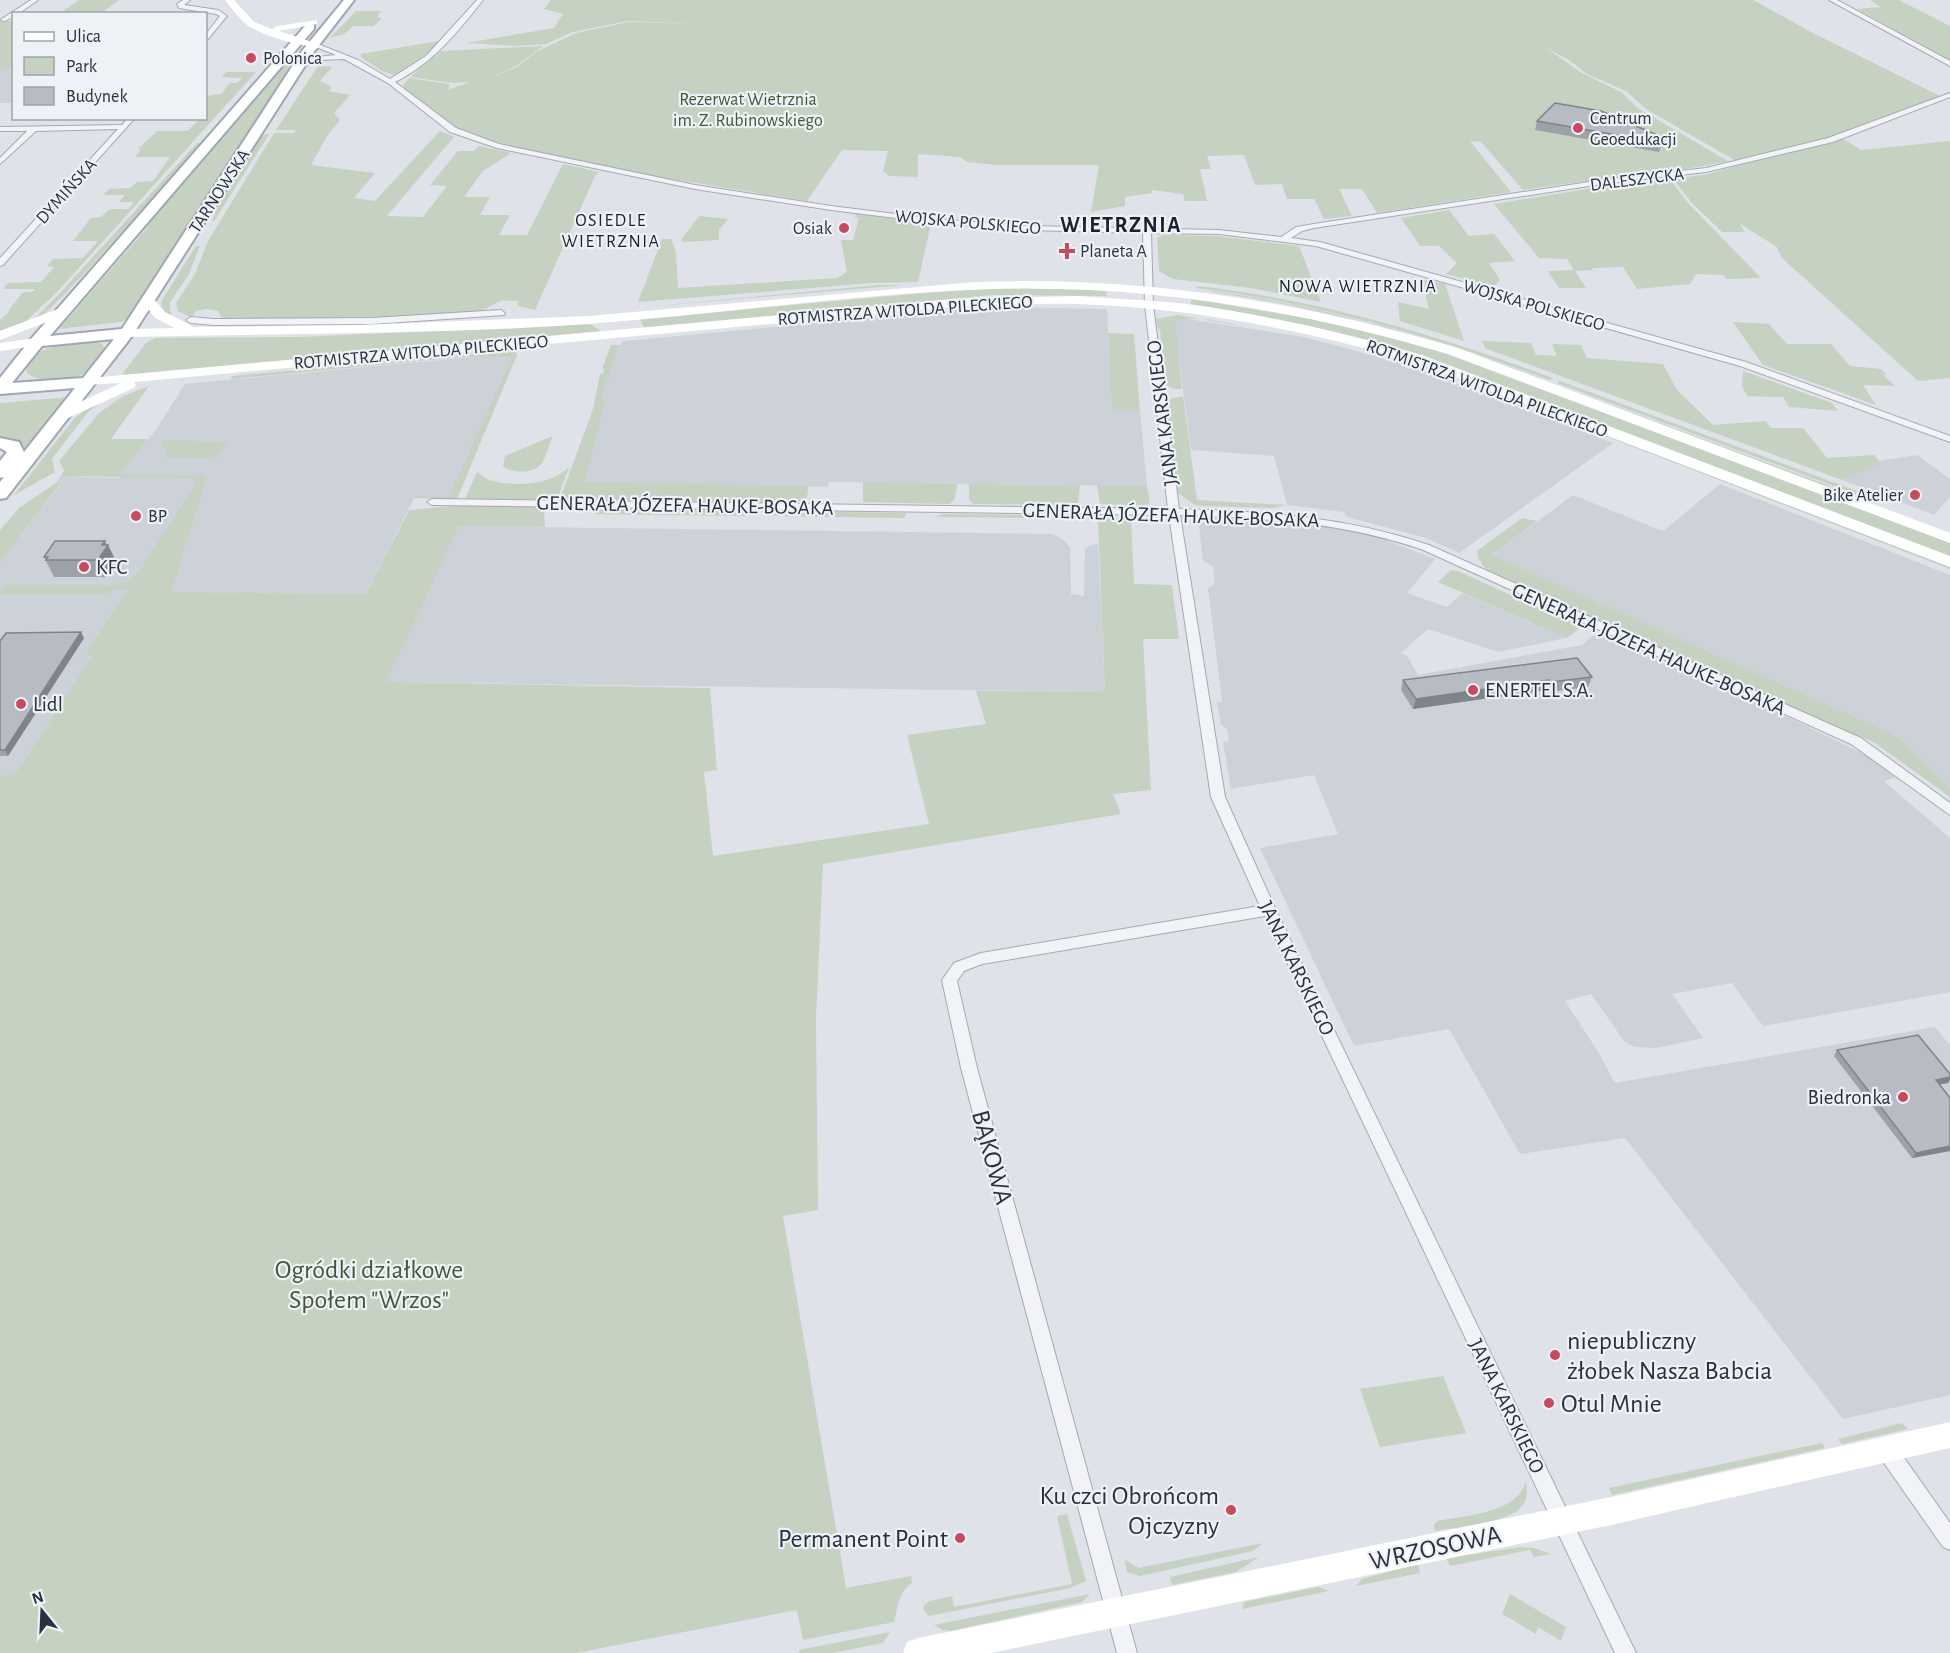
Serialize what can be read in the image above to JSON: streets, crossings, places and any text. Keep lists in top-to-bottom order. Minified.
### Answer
{"streets":{"main road":["TARNOWSKA","WOJSKA POLSKIEGO","ROTMISTRZA WITOLDA PILECKIEGO","WRZOSOWA"],"street":["DALESZYCKA","DYMIŃSKA","JANA KARSKIEGO","GENERAŁA JÓZEFA HAUKE-BOSAKA","BĄKOWA"]},"crossings":[["DALESZYCKA","WOJSKA POLSKIEGO"],["TARNOWSKA","WOJSKA POLSKIEGO"],["TARNOWSKA","ROTMISTRZA WITOLDA PILECKIEGO"],["WOJSKA POLSKIEGO","JANA KARSKIEGO"],["ROTMISTRZA WITOLDA PILECKIEGO","JANA KARSKIEGO"],["JANA KARSKIEGO","GENERAŁA JÓZEFA HAUKE-BOSAKA"],["JANA KARSKIEGO","BĄKOWA"],["JANA KARSKIEGO","WRZOSOWA"],["BĄKOWA","WRZOSOWA"]],"districts":["OSIEDLE WIETRZNIA","WIETRZNIA","NOWA WIETRZNIA"],"parks":["Rezerwat Wietrznia im. Z. Rubinowskiego","Ogródki działkowe Społem \"Wrzos\""],"places":{"other":["Polonica","Centrum Geoedukacji","Osiak","Bike Atelier","BP","KFC","ENERTEL S.A.","Lidl","Biedronka","niepubliczny żłobek Nasza Babcia","Otul Mnie","Ku czci Obrońcom Ojczyzny","Permanent Point"],"health":["Planeta A"]},"legend":["Ulica","Park","Budynek"],"north":"top"}
